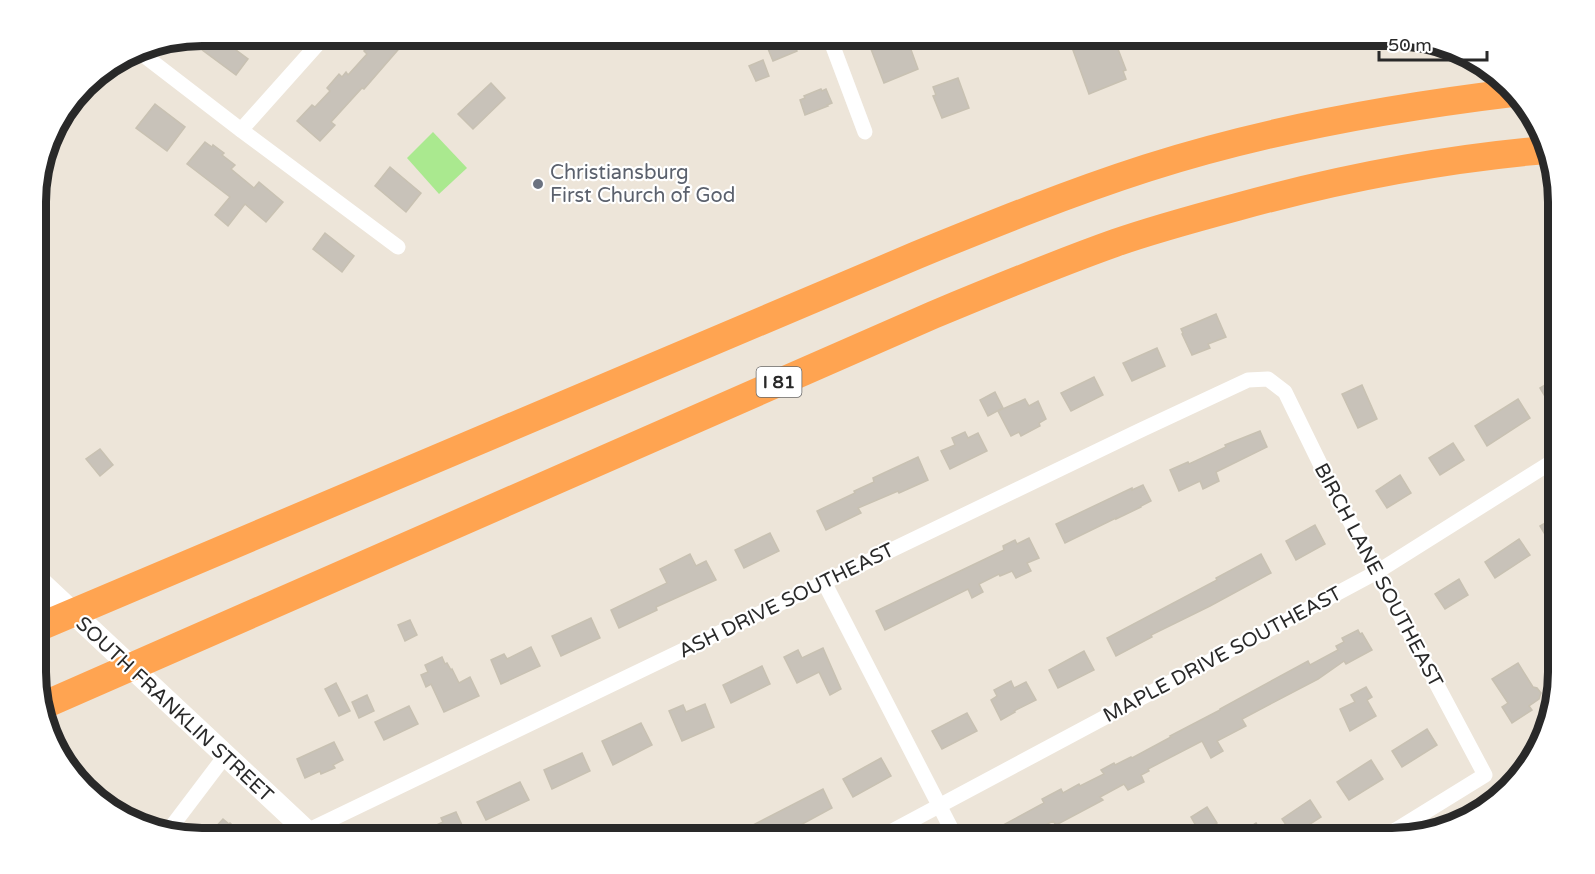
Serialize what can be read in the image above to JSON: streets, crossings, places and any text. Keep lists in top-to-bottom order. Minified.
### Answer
{"streets":{"highway":["I 81"],"main road":["SOUTH FRANKLIN STREET"],"street":["BIRCH LANE SOUTHEAST","ASH DRIVE SOUTHEAST","MAPLE DRIVE SOUTHEAST"]},"crossings":[["BIRCH LANE SOUTHEAST","ASH DRIVE SOUTHEAST"],["BIRCH LANE SOUTHEAST","MAPLE DRIVE SOUTHEAST"]],"places":["Christiansburg First Church of God"],"scale_bar":"50 m"}
